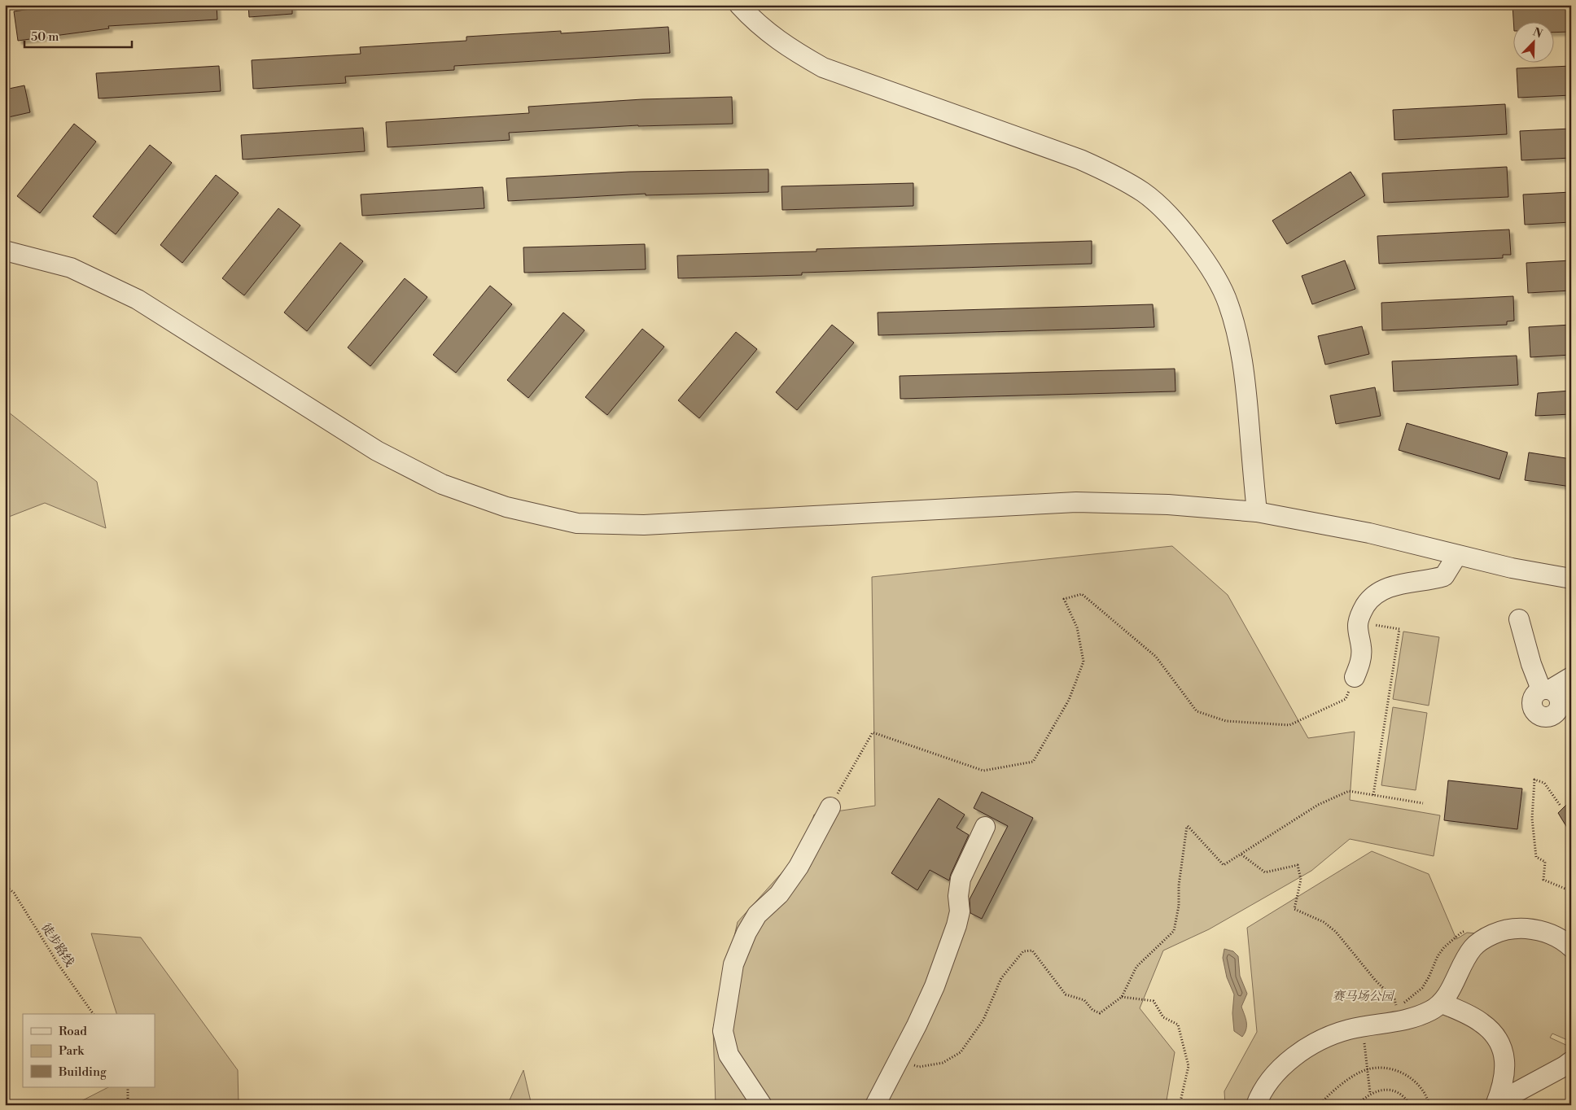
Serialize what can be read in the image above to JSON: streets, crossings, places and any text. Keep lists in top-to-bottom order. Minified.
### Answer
{"streets":{"path":["徒步路线"]},"parks":["赛马场公园"],"legend":["Road","Park","Building"],"scale_bar":"50 m","north":"top right"}
